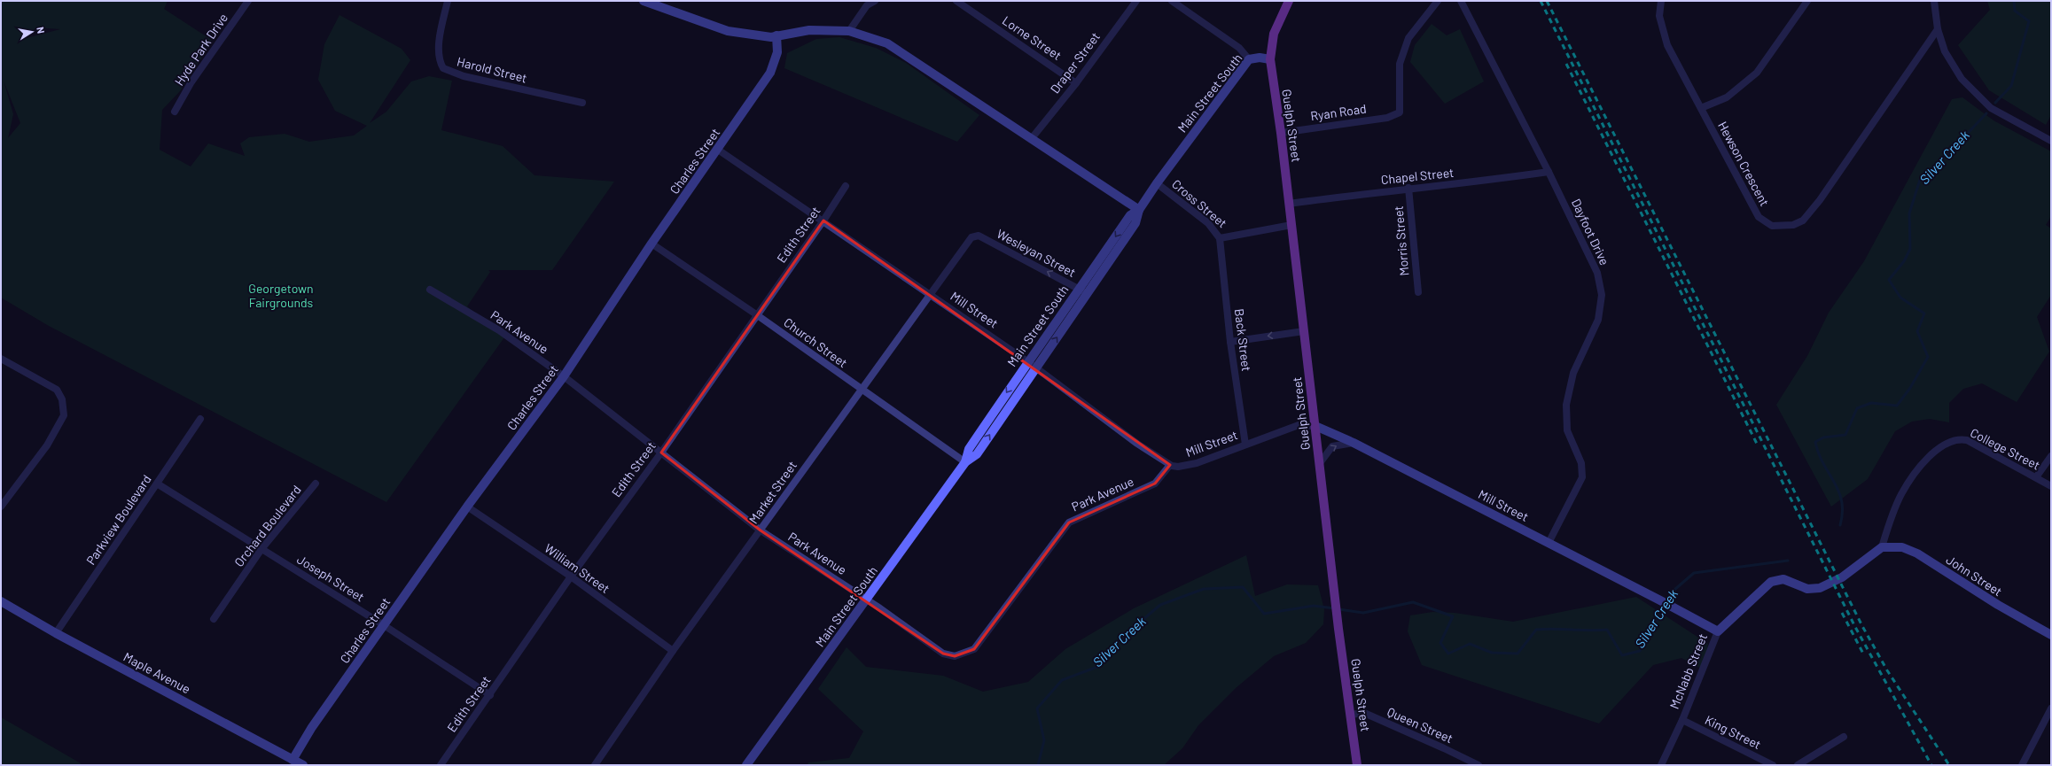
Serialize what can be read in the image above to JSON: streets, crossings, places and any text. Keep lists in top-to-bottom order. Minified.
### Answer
{"streets":{"main road":["Guelph Street"],"street":["Lorne Street","Hyde Park Drive","Draper Street","Harold Street","Main Street South","Ryan Road","Charles Street","Hewson Crescent","Chapel Street","Cross Street","Dayfoot Drive","Edith Street","Morris Street","Wesleyan Street","Mill Street","Park Avenue","Back Street","Church Street","College Street","Market Street","Parkview Boulevard","Orchard Boulevard","William Street","John Street","Joseph Street","McNabb Street","Maple Avenue","Queen Street","King Street"]},"crossings":[["Lorne Street","Draper Street"],["Main Street South","Guelph Street"],["Main Street South","Cross Street"],["Main Street South","Wesleyan Street"],["Main Street South","Mill Street"],["Main Street South","Park Avenue"],["Main Street South","Church Street"],["Ryan Road","Guelph Street"],["Guelph Street","Chapel Street"],["Guelph Street","Cross Street"],["Guelph Street","Mill Street"],["Guelph Street","Queen Street"],["Charles Street","Mill Street"],["Charles Street","Park Avenue"],["Charles Street","Church Street"],["Charles Street","William Street"],["Charles Street","Joseph Street"],["Charles Street","Maple Avenue"],["Chapel Street","Dayfoot Drive"],["Chapel Street","Morris Street"],["Cross Street","Back Street"],["Dayfoot Drive","Mill Street"],["Edith Street","Mill Street"],["Edith Street","Park Avenue"],["Edith Street","Church Street"],["Edith Street","William Street"],["Edith Street","Joseph Street"],["Wesleyan Street","Market Street"],["Mill Street","Park Avenue"],["Mill Street","Back Street"],["Mill Street","Market Street"],["Mill Street","McNabb Street"],["Park Avenue","Market Street"],["Church Street","Market Street"],["College Street","John Street"],["College Street","McNabb Street"],["Market Street","William Street"],["Parkview Boulevard","Joseph Street"],["Parkview Boulevard","Maple Avenue"],["Orchard Boulevard","Joseph Street"],["John Street","McNabb Street"],["McNabb Street","King Street"]],"one_way":["Wesleyan Street"],"water":["Silver Creek"],"parks":["Georgetown Fairgrounds"],"north":"right"}
